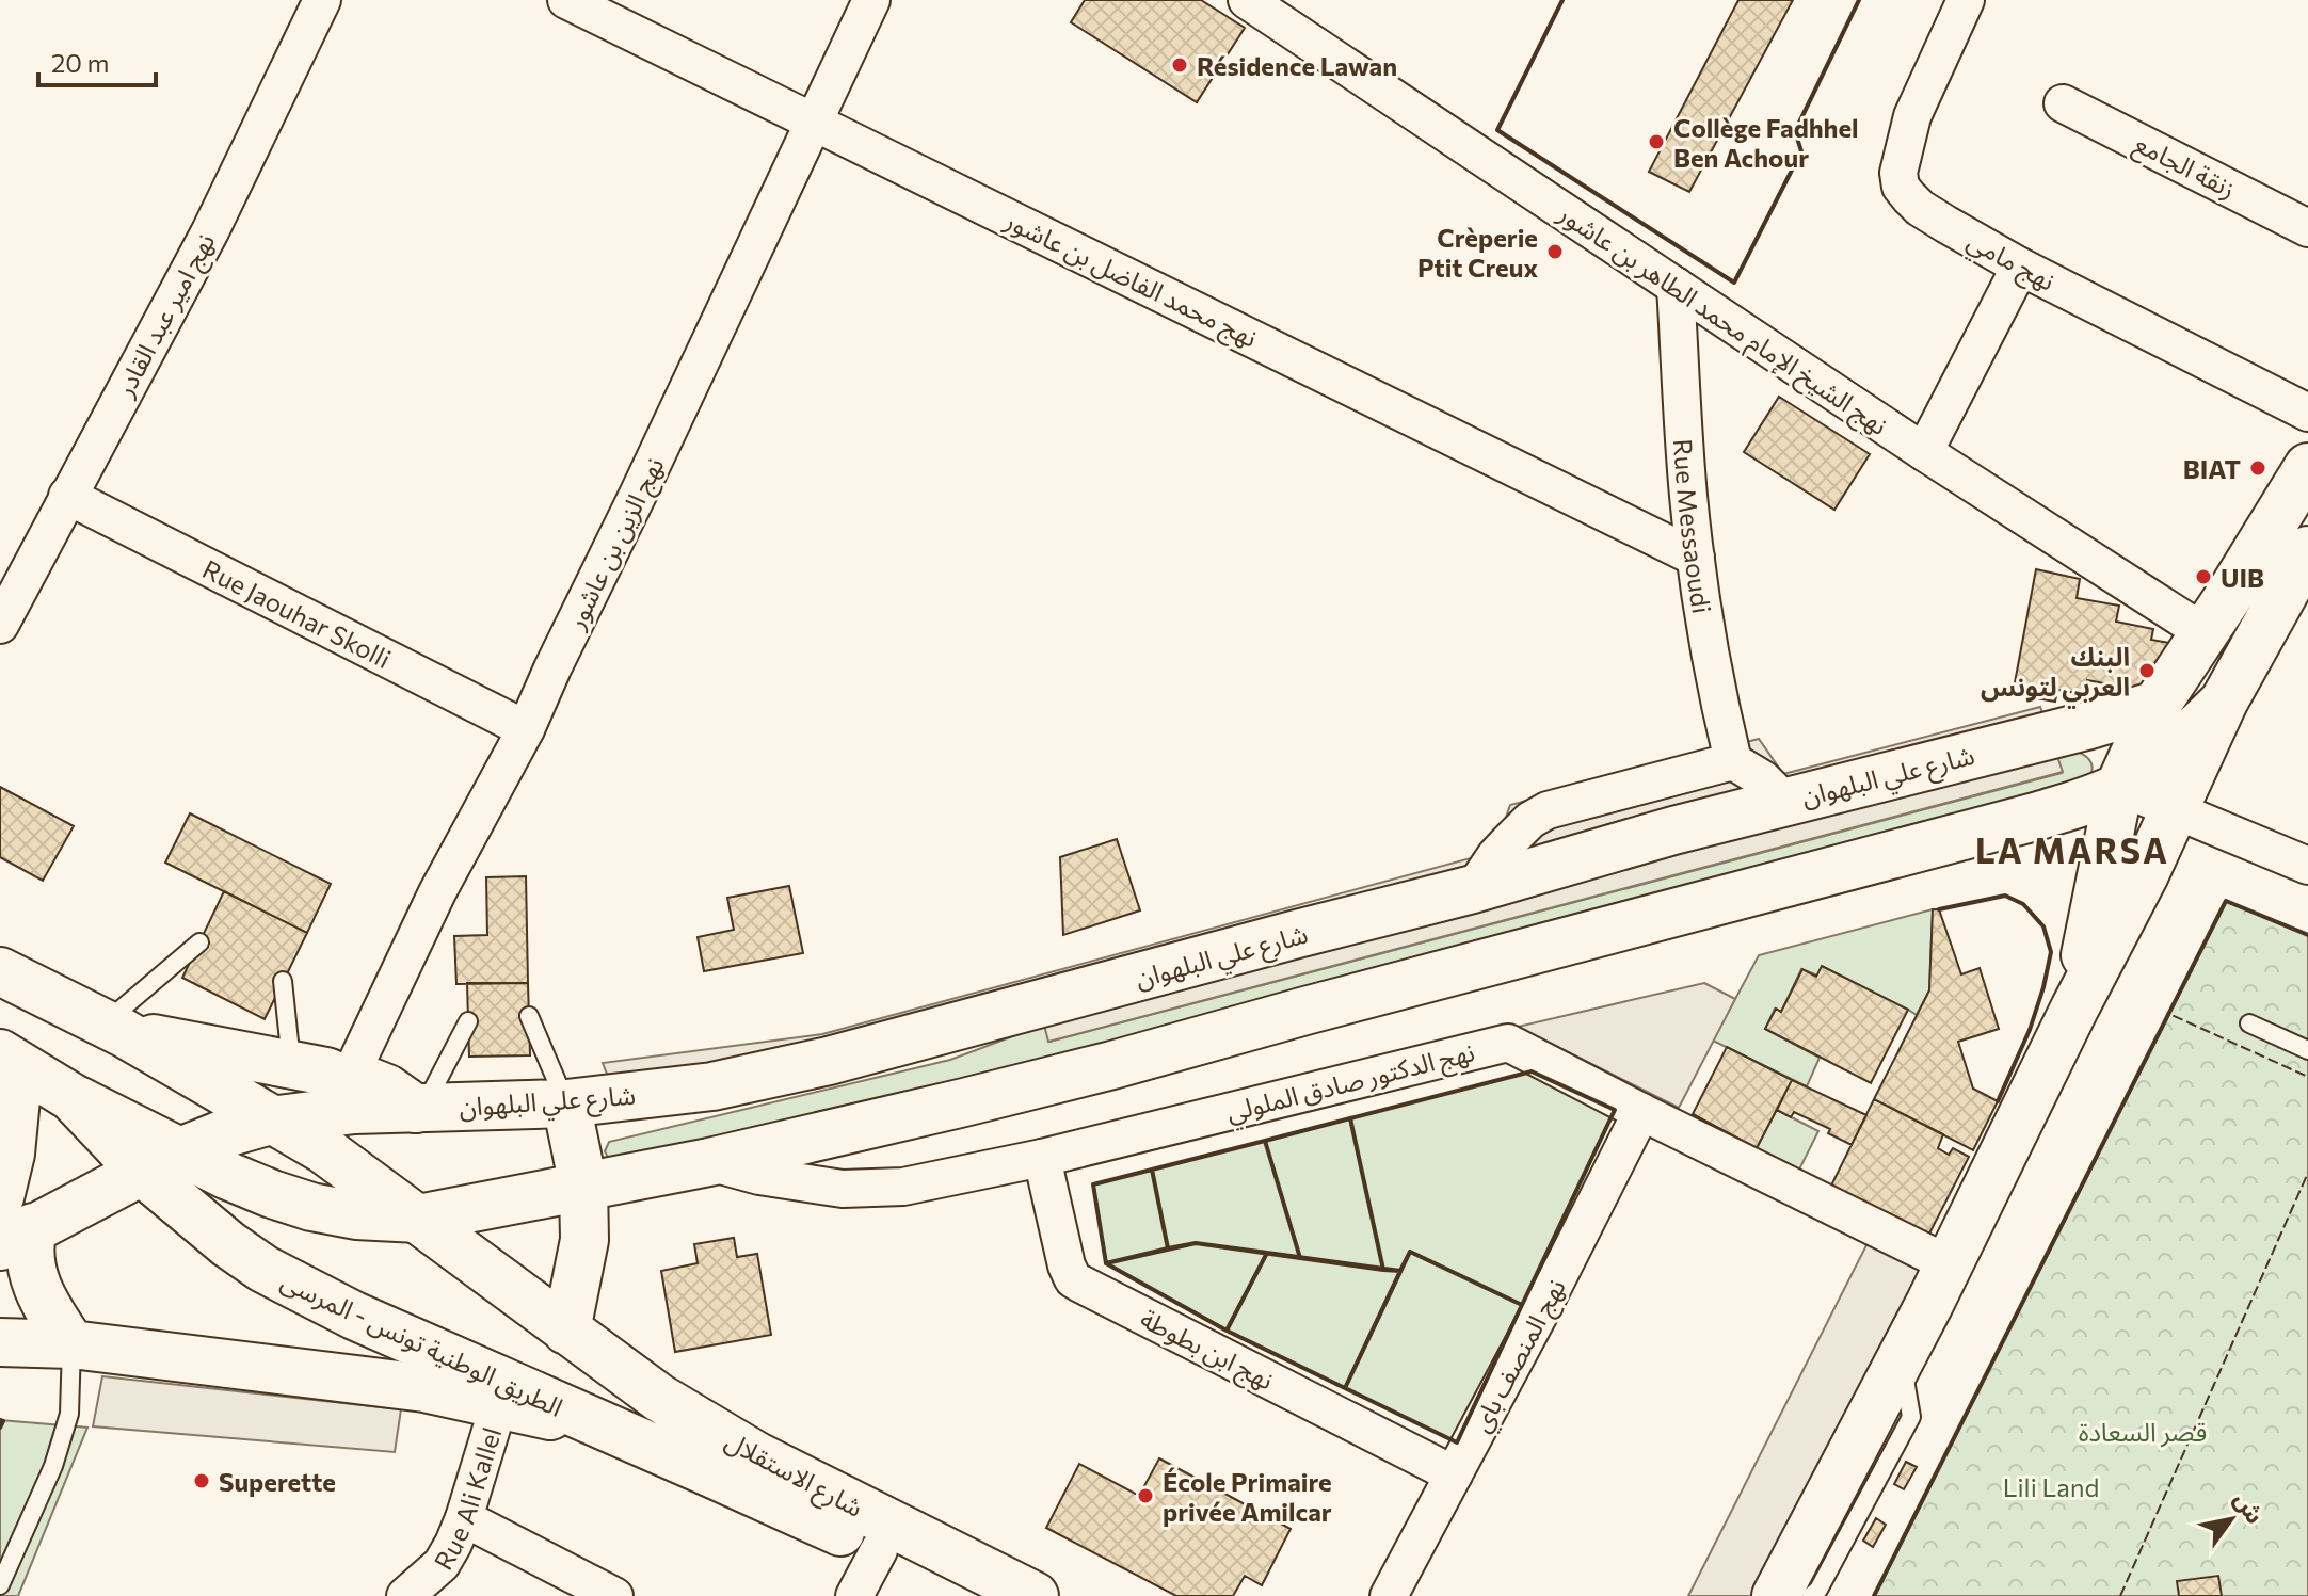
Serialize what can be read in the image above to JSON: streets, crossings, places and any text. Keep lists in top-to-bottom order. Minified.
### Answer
{"streets":{"main road":["شارع علي البلهوان","الطريق الوطنية تونس - المرسى","شارع الاستقلال"],"street":["زنقة الجامع","نهج مامي","نهج محمد الفاضل بن عاشور","نهج امير عبد القادر","نهج الشيخ الإمام محمد الطاهر بن عاشور","Rue Messaoudi","نهج الزين بن عاشور","Rue Jaouhar Skolli","نهج الدكتور صادق الملولي","نهج ابن بطوطة","نهج المنصف باي","Rue Ali Kallel"]},"crossings":[["نهج محمد الفاضل بن عاشور","Rue Messaoudi"],["نهج محمد الفاضل بن عاشور","نهج الزين بن عاشور"],["نهج امير عبد القادر","Rue Jaouhar Skolli"],["نهج الشيخ الإمام محمد الطاهر بن عاشور","Rue Messaoudi"],["نهج الزين بن عاشور","Rue Jaouhar Skolli"],["شارع علي البلهوان","الطريق الوطنية تونس - المرسى"],["نهج الدكتور صادق الملولي","نهج ابن بطوطة"],["نهج الدكتور صادق الملولي","نهج المنصف باي"],["الطريق الوطنية تونس - المرسى","شارع الاستقلال"],["الطريق الوطنية تونس - المرسى","Rue Ali Kallel"],["نهج ابن بطوطة","نهج المنصف باي"]],"districts":["LA MARSA"],"parks":["قصر السعادة","Lili Land"],"places":["Résidence Lawan","Collège Fadhhel Ben Achour","Crèperie Ptit Creux","BIAT","UIB","البنك العربي لتونس","Superette","École Primaire privée Amilcar"],"scale_bar":"20 m","north":"top right"}
